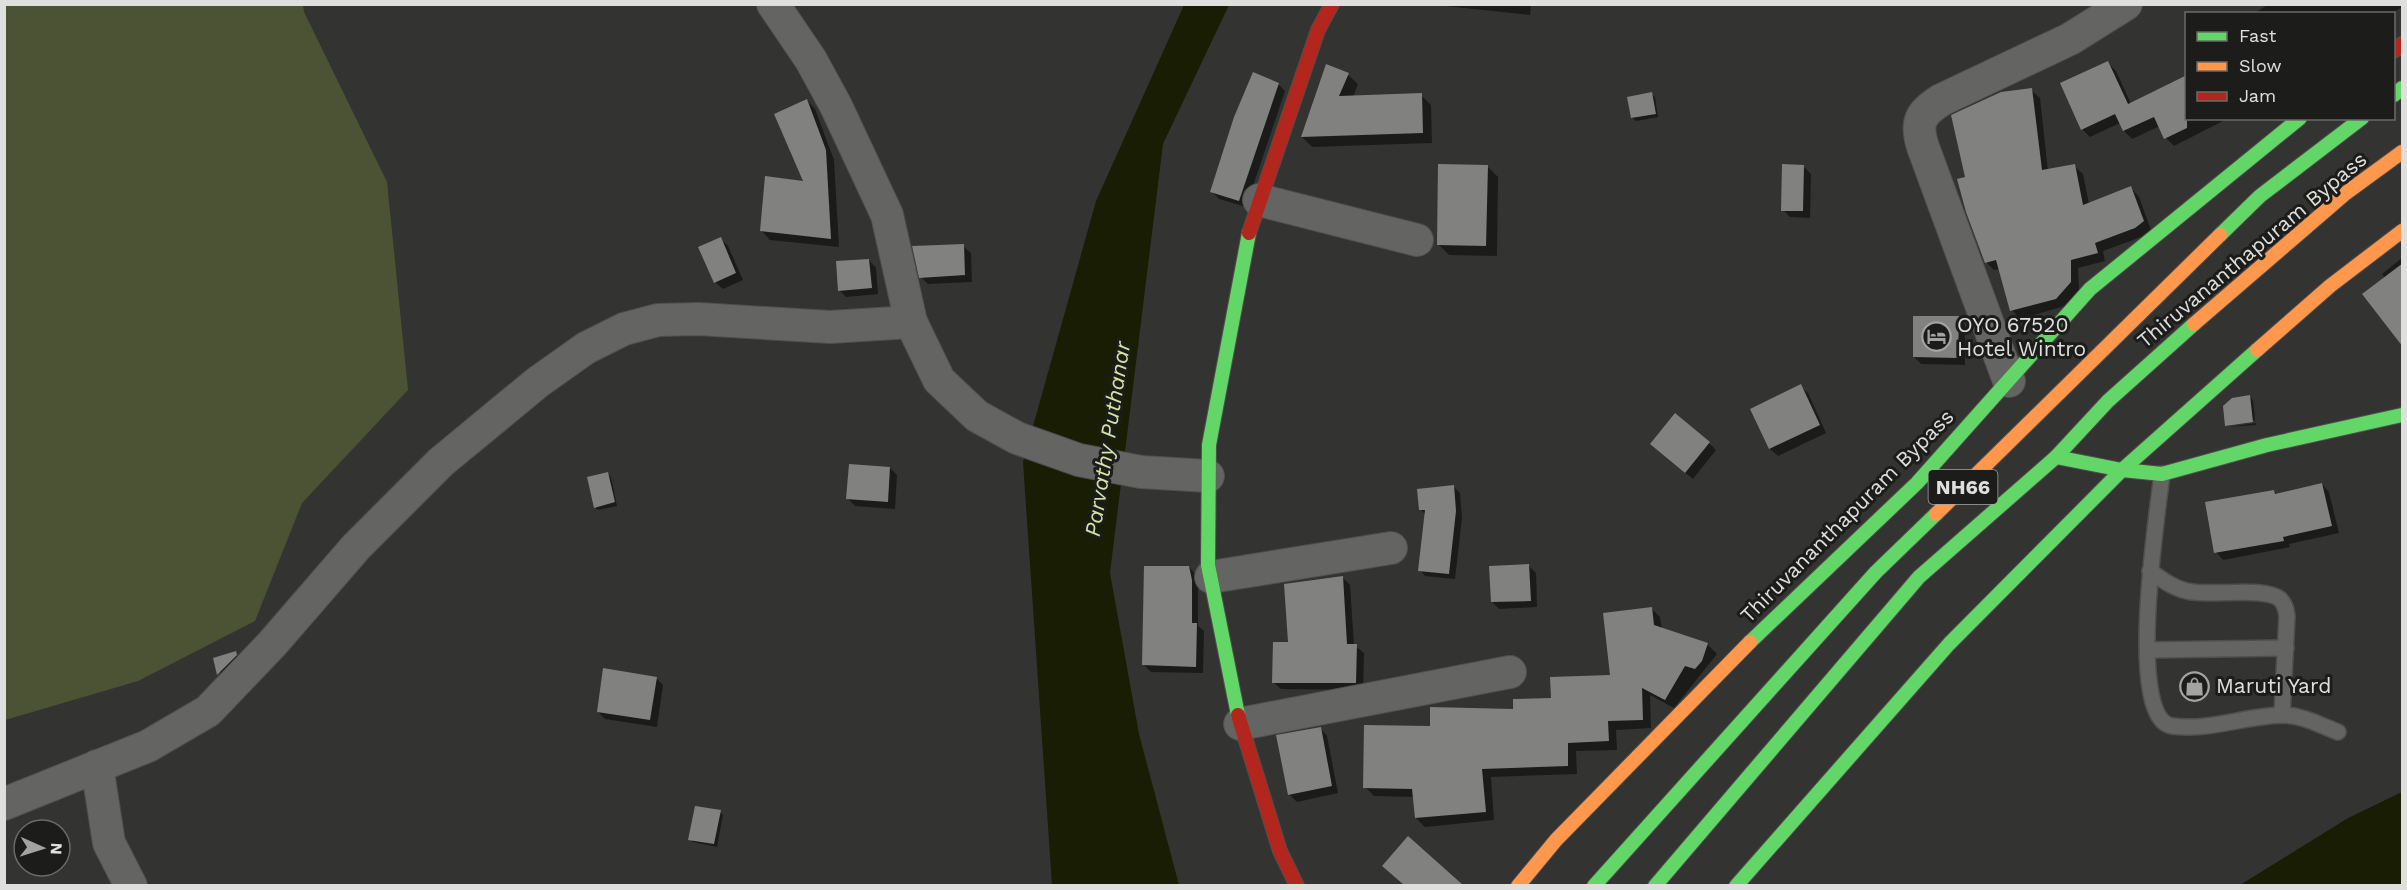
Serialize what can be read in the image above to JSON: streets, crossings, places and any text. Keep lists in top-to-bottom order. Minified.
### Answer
{"streets":{"main road":["Thiruvananthapuram Bypass","NH66"]},"water":["Parvathy Puthanar"],"places":{"hotel":["OYO 67520 Hotel Wintro"],"shop":["Maruti Yard"]},"legend":["Fast","Slow","Jam"],"north":"right"}
